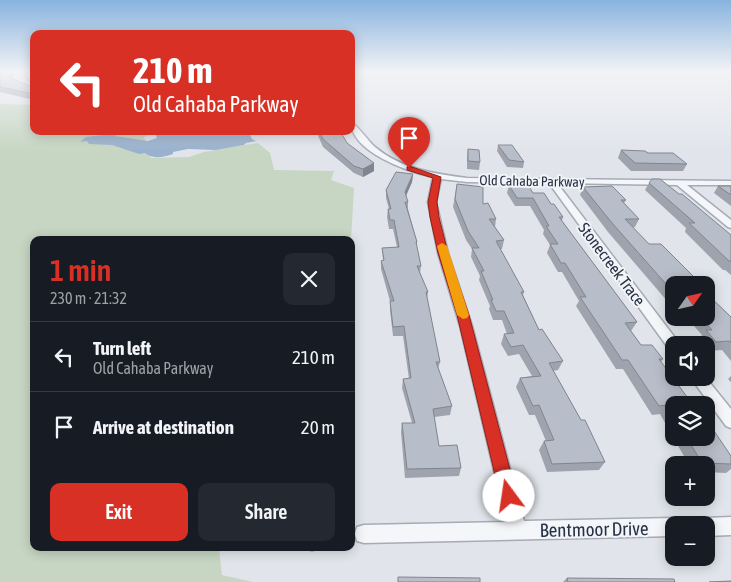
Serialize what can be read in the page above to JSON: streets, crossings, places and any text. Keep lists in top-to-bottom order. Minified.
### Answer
{"streets":{"street":["Old Cahaba Parkway","Stonecreek Trace","Bentmoor Drive"]},"crossings":[["Old Cahaba Parkway","Stonecreek Trace"]],"north":"top right","page":{"turn":["210 m","Old Cahaba Parkway"],"heading":["1 min","230 m · 21:32"],"map_buttons":["+","−"],"list":[{"name":"Turn left","note":"Old Cahaba Parkway","value":"210 m"},{"name":"Arrive at destination","value":"20 m"}],"buttons":["Exit","Share"]}}
